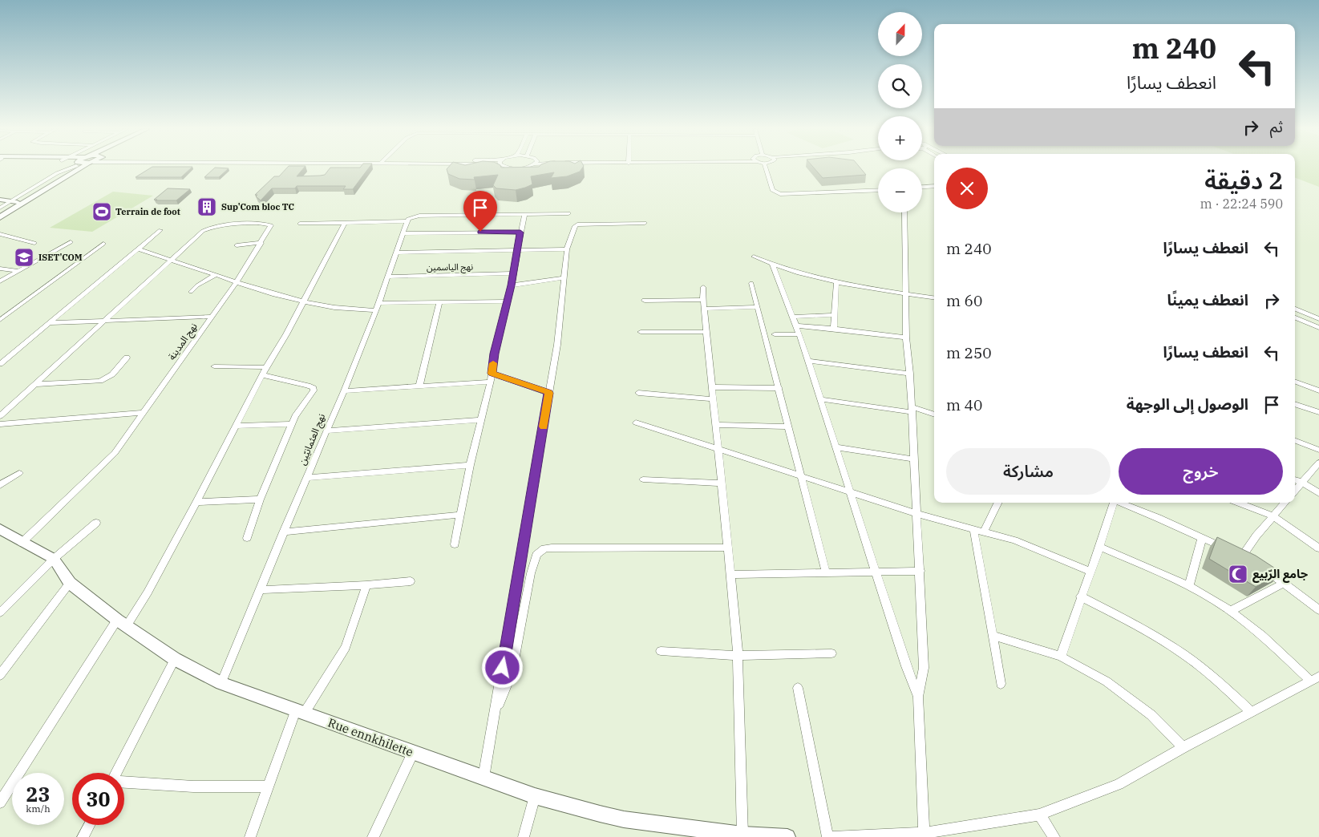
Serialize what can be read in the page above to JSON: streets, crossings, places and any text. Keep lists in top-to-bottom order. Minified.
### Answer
{"streets":{"street":["نهج الياسمين","نهج المدينة","نهج العثمانيّين","Rue ennkhilette"]},"crossings":[["نهج الياسمين","نهج العثمانيّين"],["نهج المدينة","Rue ennkhilette"],["نهج العثمانيّين","Rue ennkhilette"]],"places":{"building":["Sup'Com bloc TC"],"sports":["Terrain de foot"],"school or university":["ISET'COM"],"mosque":["جامع الرّبيع"]},"north":"top","page":{"map_buttons":["+","−"],"turn":["240 m","انعطف يسارًا"],"then":"ثم","heading":["2 دقيقة","590 m · 22:24"],"list":[{"name":"انعطف يسارًا","value":"240 m"},{"name":"انعطف يمينًا","value":"60 m"},{"name":"انعطف يسارًا","value":"250 m"},{"name":"الوصول إلى الوجهة","value":"40 m"}],"buttons":["خروج","مشاركة"],"speed":"23 km/h","limit":"30"}}
